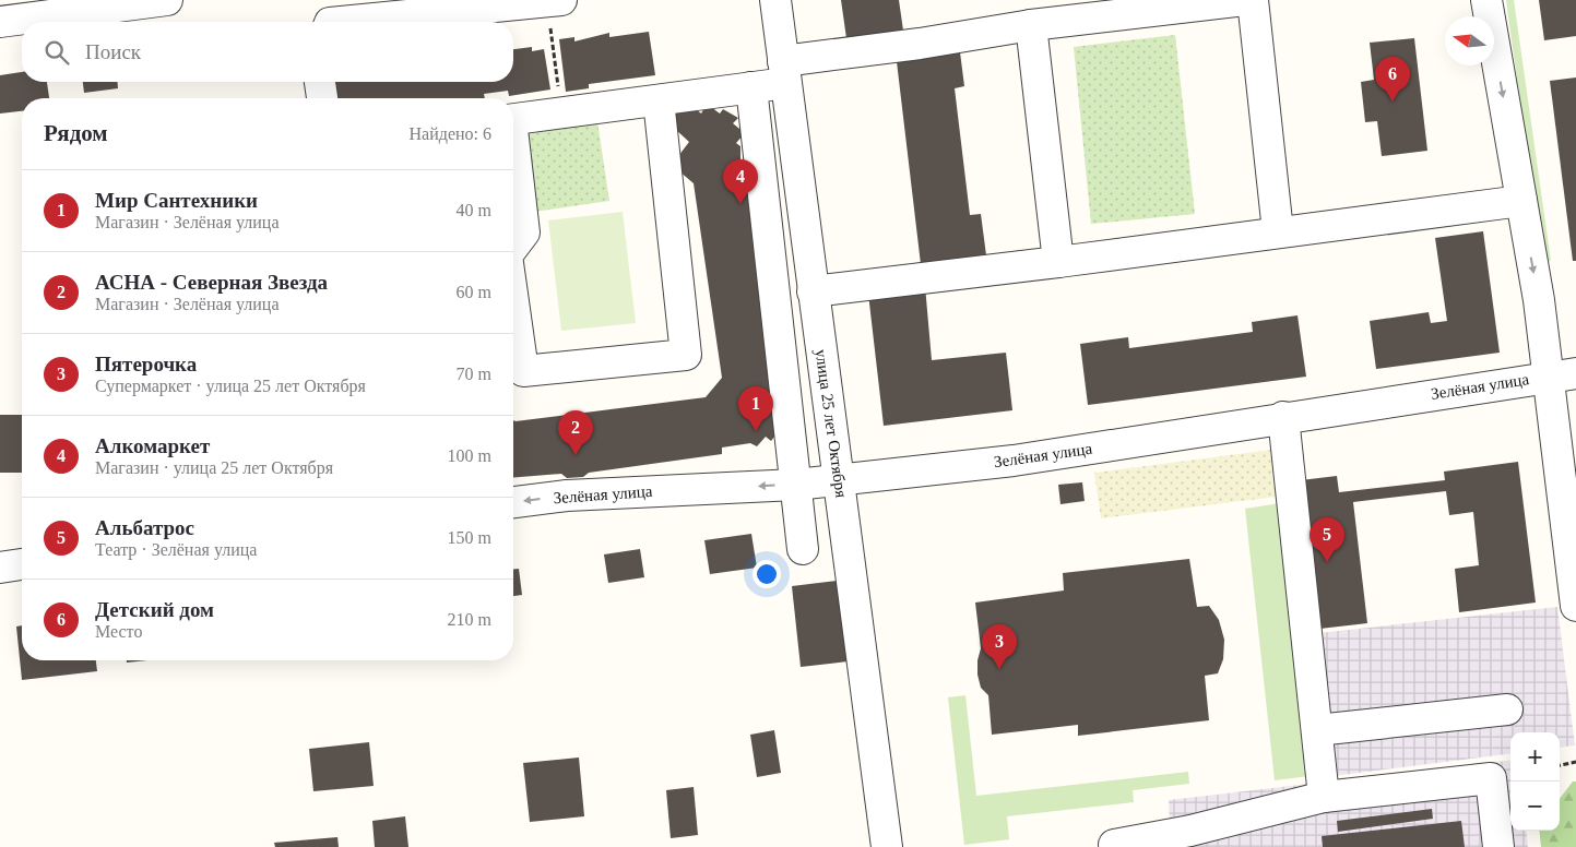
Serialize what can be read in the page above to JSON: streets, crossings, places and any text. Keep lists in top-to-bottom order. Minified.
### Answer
{"streets":{"street":["Зелёная улица","улица 25 лет Октября"]},"crossings":[["Зелёная улица","улица 25 лет Октября"]],"north":"left","page":{"search":"Поиск","pins":["6","4","1","2","5","3"],"heading":["Рядом","Найдено: 6"],"list":[{"mark":"1","name":"Мир Сантехники","note":"Магазин · Зелёная улица","value":"40 m"},{"mark":"2","name":"АСНА - Северная Звезда","note":"Магазин · Зелёная улица","value":"60 m"},{"mark":"3","name":"Пятерочка","note":"Супермаркет · улица 25 лет Октября","value":"70 m"},{"mark":"4","name":"Алкомаркет","note":"Магазин · улица 25 лет Октября","value":"100 m"},{"mark":"5","name":"Альбатрос","note":"Театр · Зелёная улица","value":"150 m"},{"mark":"6","name":"Детский дом","note":"Место","value":"210 m"}],"map_buttons":["+","−"]}}
